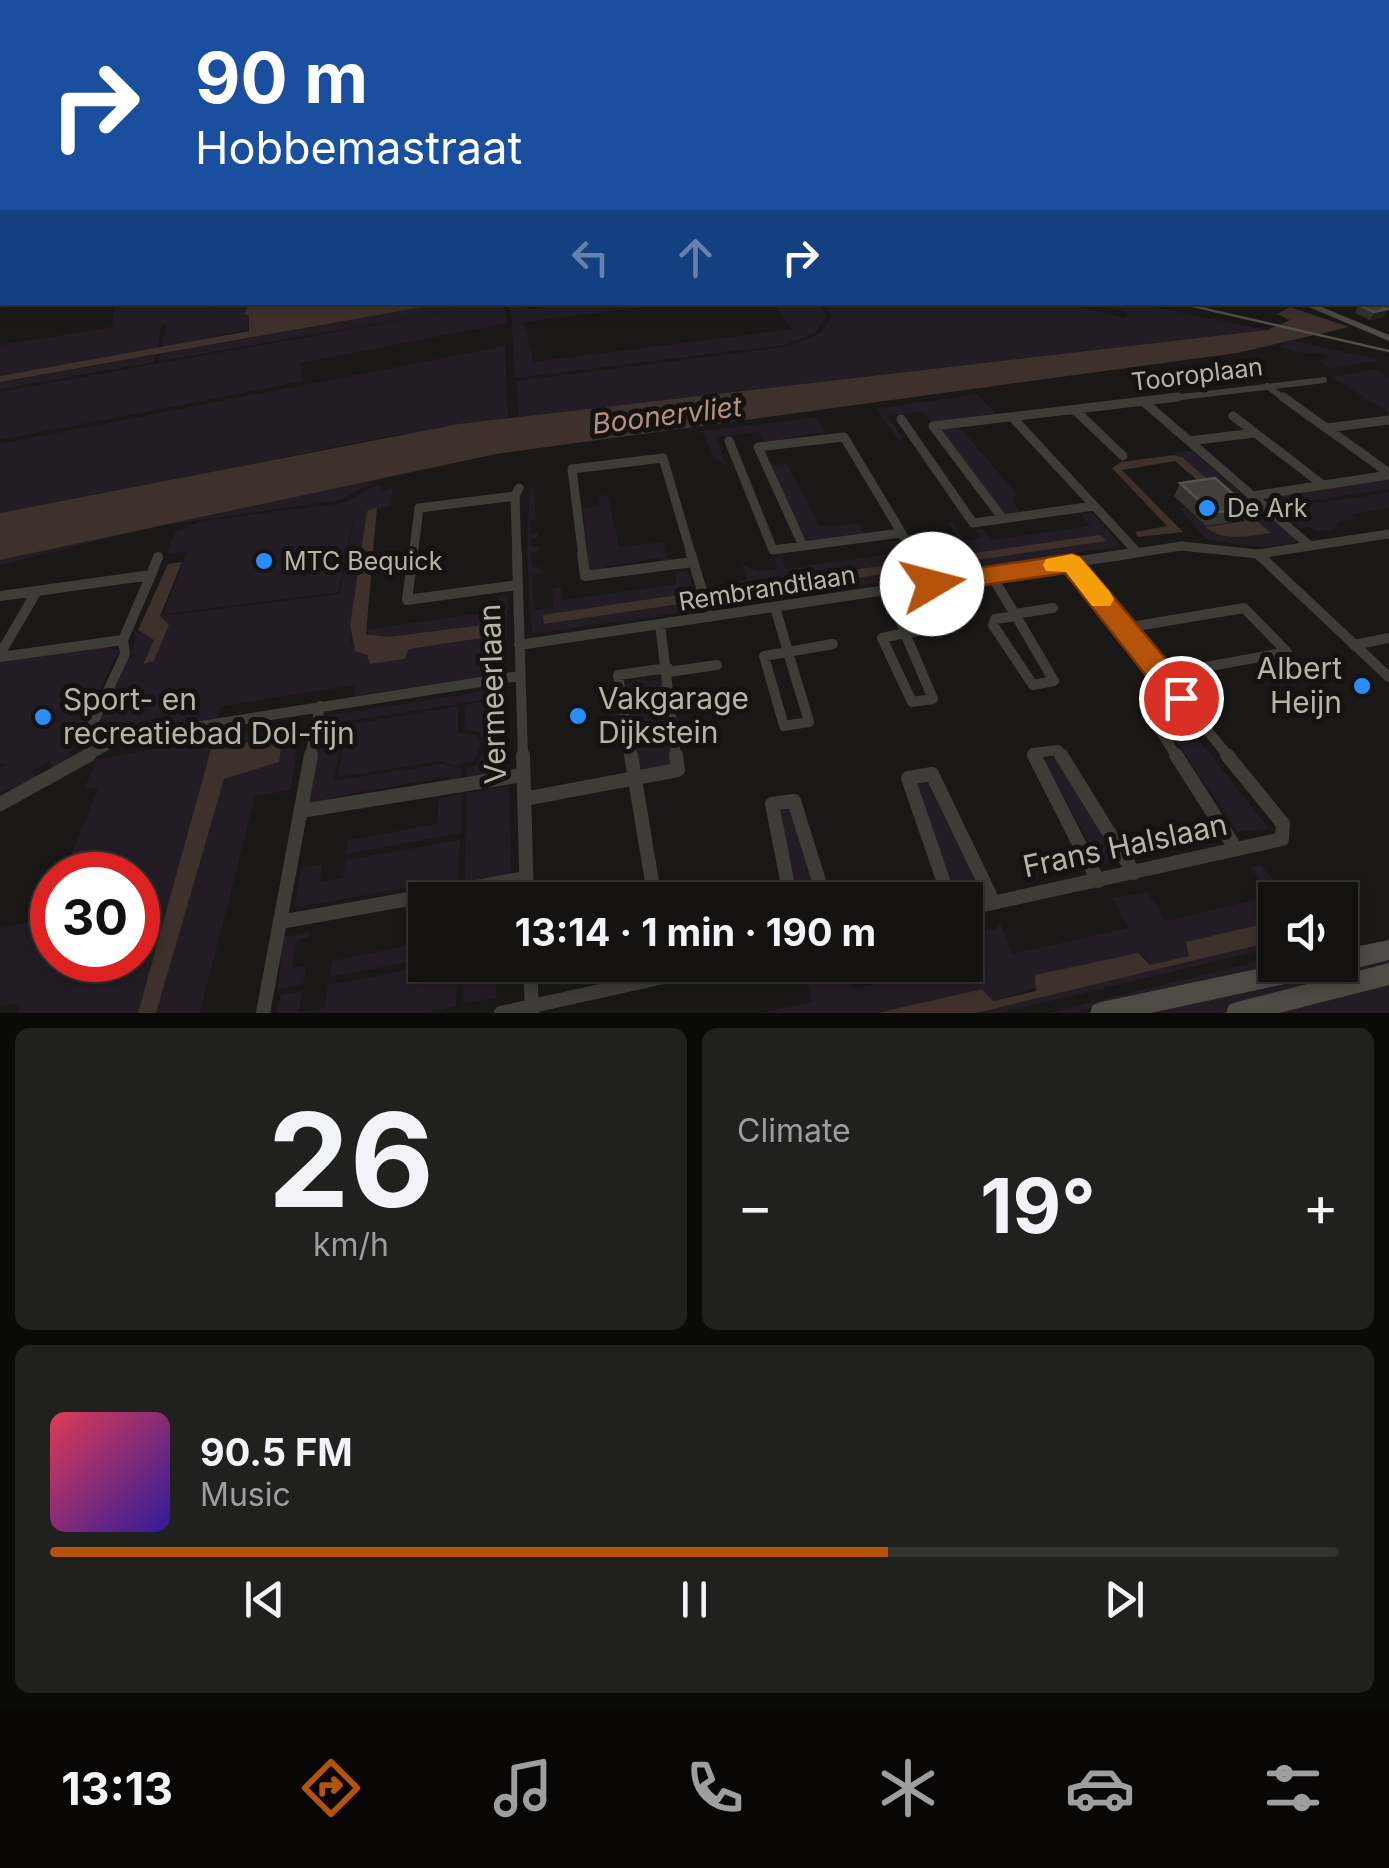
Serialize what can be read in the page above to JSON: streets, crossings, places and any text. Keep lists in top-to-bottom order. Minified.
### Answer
{"streets":{"street":["Tooroplaan","Rembrandtlaan","Vermeerlaan","Frans Halslaan"]},"crossings":[["Rembrandtlaan","Vermeerlaan"]],"water":["Boonervliet"],"places":["De Ark","MTC Bequick","Albert Heijn","Vakgarage Dijkstein","Sport- en recreatiebad Dol-fijn"],"page":{"turn":["90 m","Hobbemastraat"],"limit":"30","trip":"13:14 · 1 min · 190 m","tile":[["26","km/h"],"Climate"],"heat":["−","19°","+"],"song":["90.5 FM","Music"],"tabs":"13:13"}}
